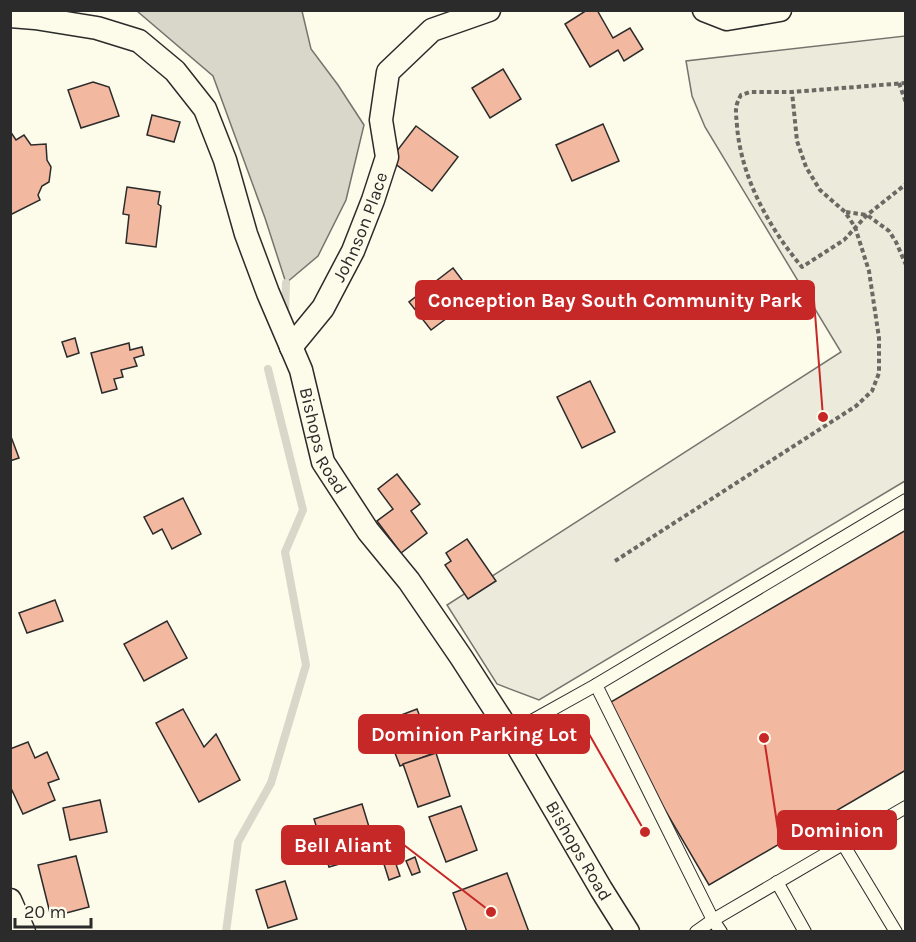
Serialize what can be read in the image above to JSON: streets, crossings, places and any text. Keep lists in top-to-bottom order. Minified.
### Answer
{"streets":{"street":["Johnson Place","Bishops Road"]},"crossings":[["Johnson Place","Bishops Road"]],"places":["Conception Bay South Community Park","Dominion","Dominion Parking Lot","Bell Aliant"],"scale_bar":"20 m"}
